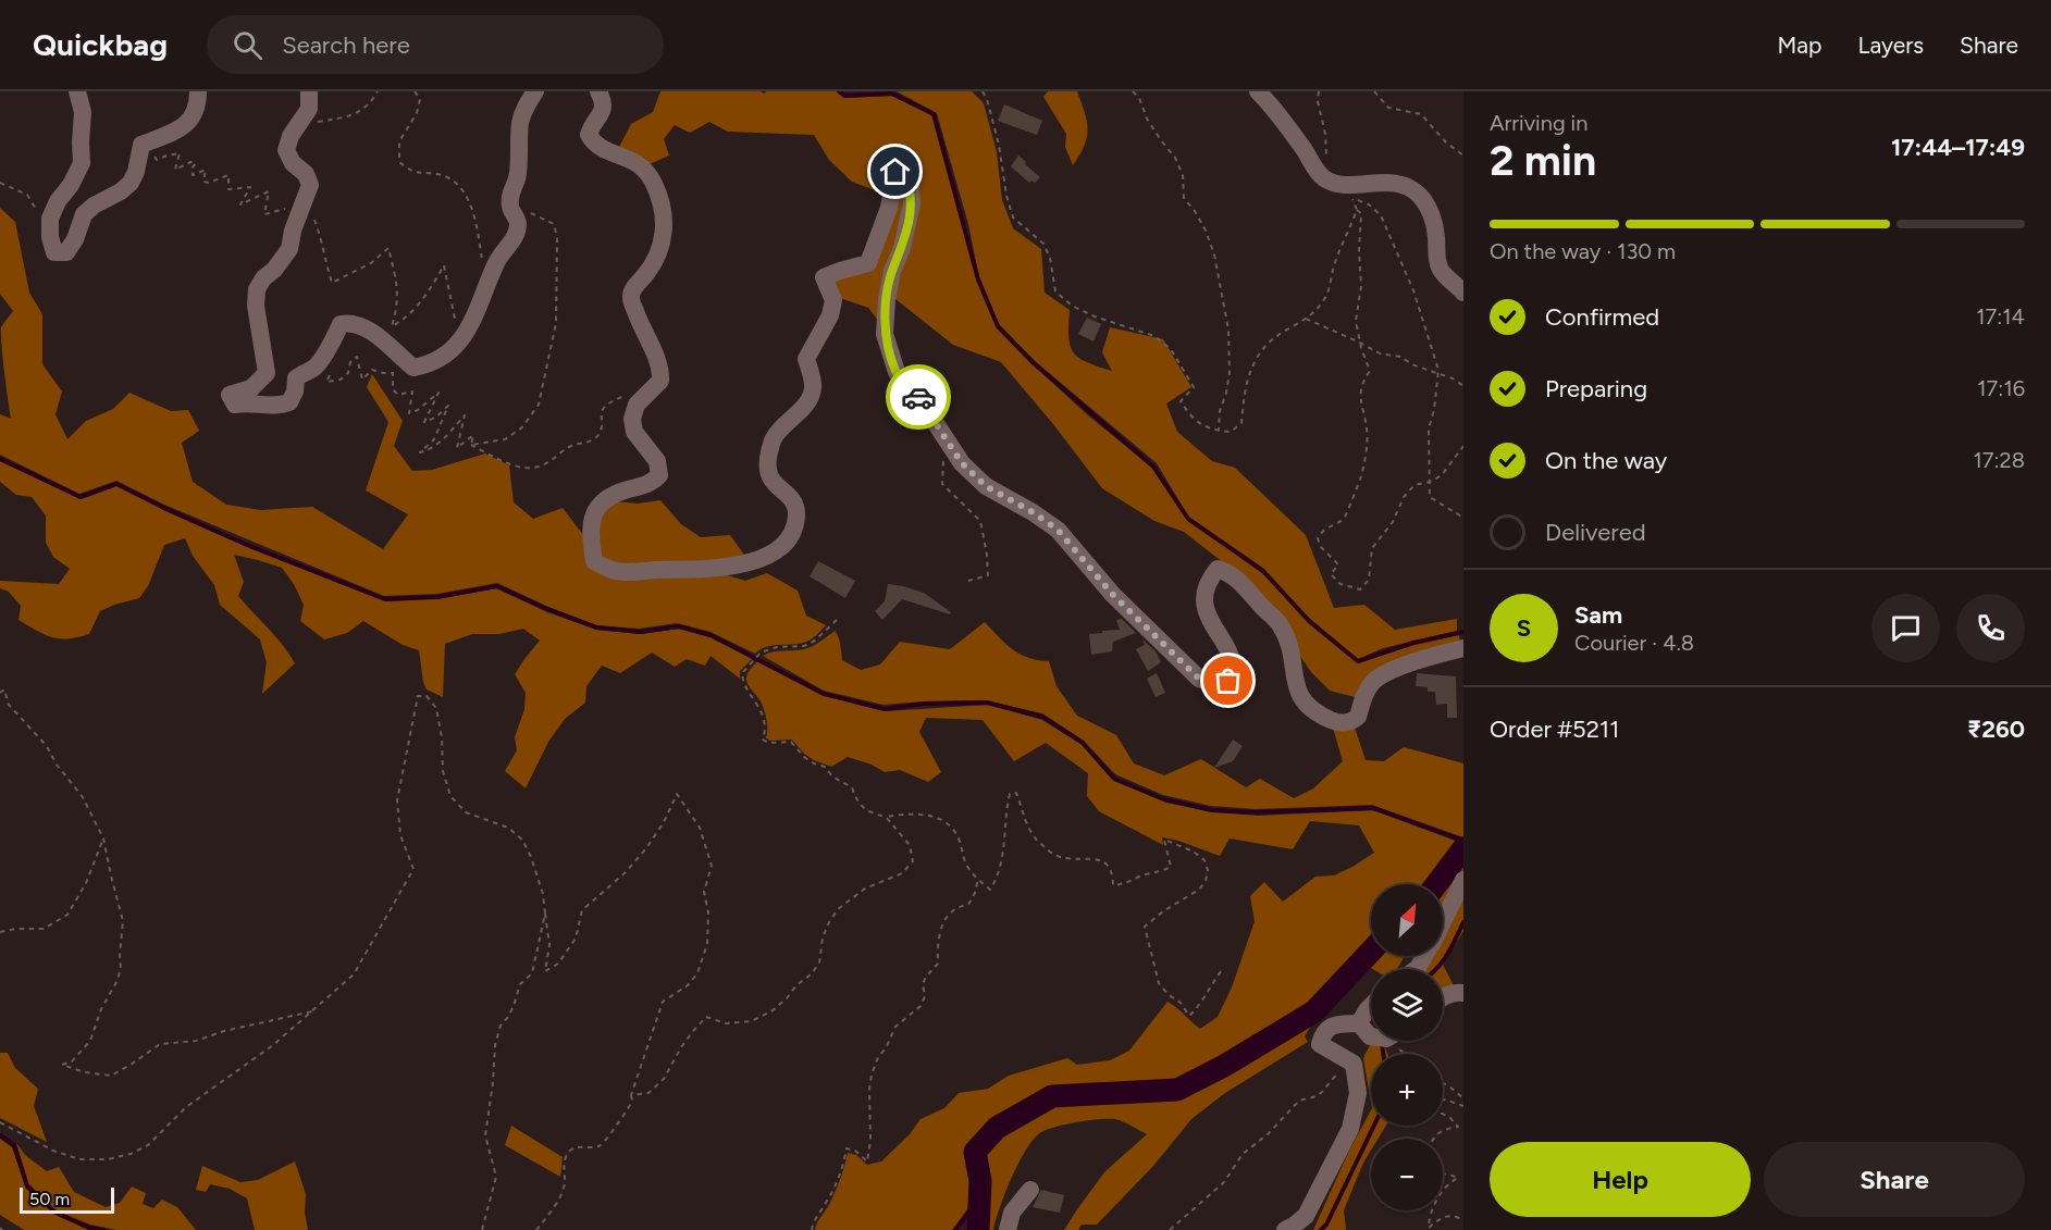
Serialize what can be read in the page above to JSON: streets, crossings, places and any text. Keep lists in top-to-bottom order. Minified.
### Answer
{"scale_bar":"50 m","north":"top right","page":{"header":"Quickbag","search":"Search here","nav":["Map","Layers","Share"],"heading":["2 min","Arriving in","17:44–17:49"],"panel":["Sam","Courier · 4.8","Order #5211","₹260"],"bar":"On the way · 130 m","list":[["Confirmed","17:14"],["Preparing","17:16"],["On the way","17:28"],"Delivered"],"round":"S","map_buttons":["+","−"],"buttons":["Help","Share"],"scale":"50 m"}}
